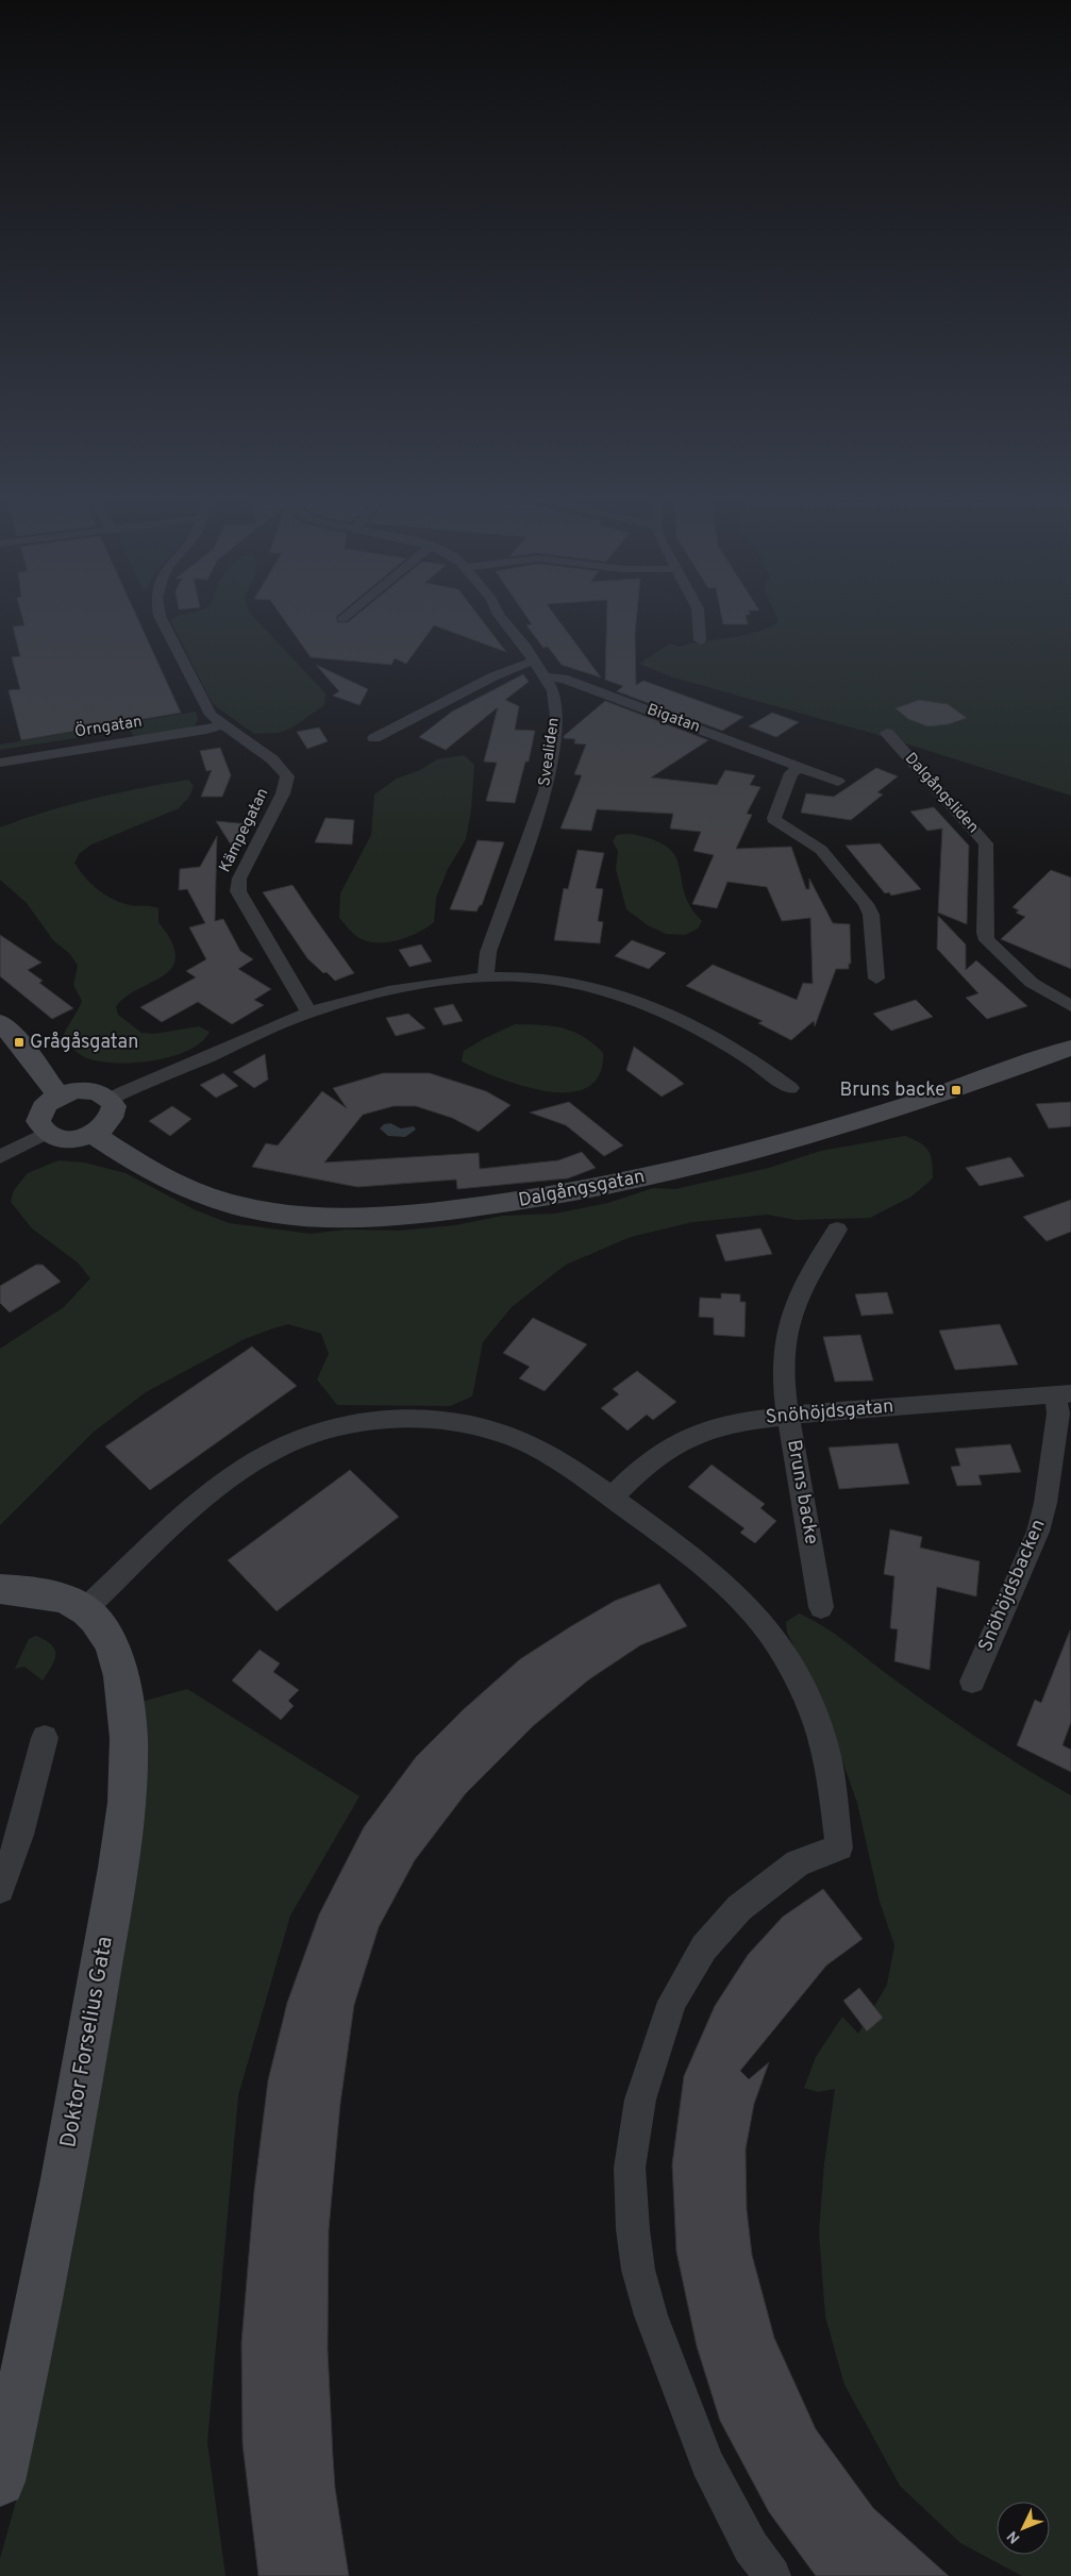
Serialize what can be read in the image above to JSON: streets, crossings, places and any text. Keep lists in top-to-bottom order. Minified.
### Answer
{"streets":{"street":["Bigatan","Örngatan","Svealiden","Dalgångsliden","Kämpegatan","Dalgångsgatan","Snöhöjdsgatan","Bruns backe","Snöhöjdsbacken","Doktor Forselius Gata"]},"crossings":[["Bigatan","Svealiden"],["Örngatan","Kämpegatan"],["Snöhöjdsgatan","Bruns backe"],["Snöhöjdsgatan","Snöhöjdsbacken"]],"places":{"transit":["Grågåsgatan","Bruns backe"]},"north":"bottom left"}
